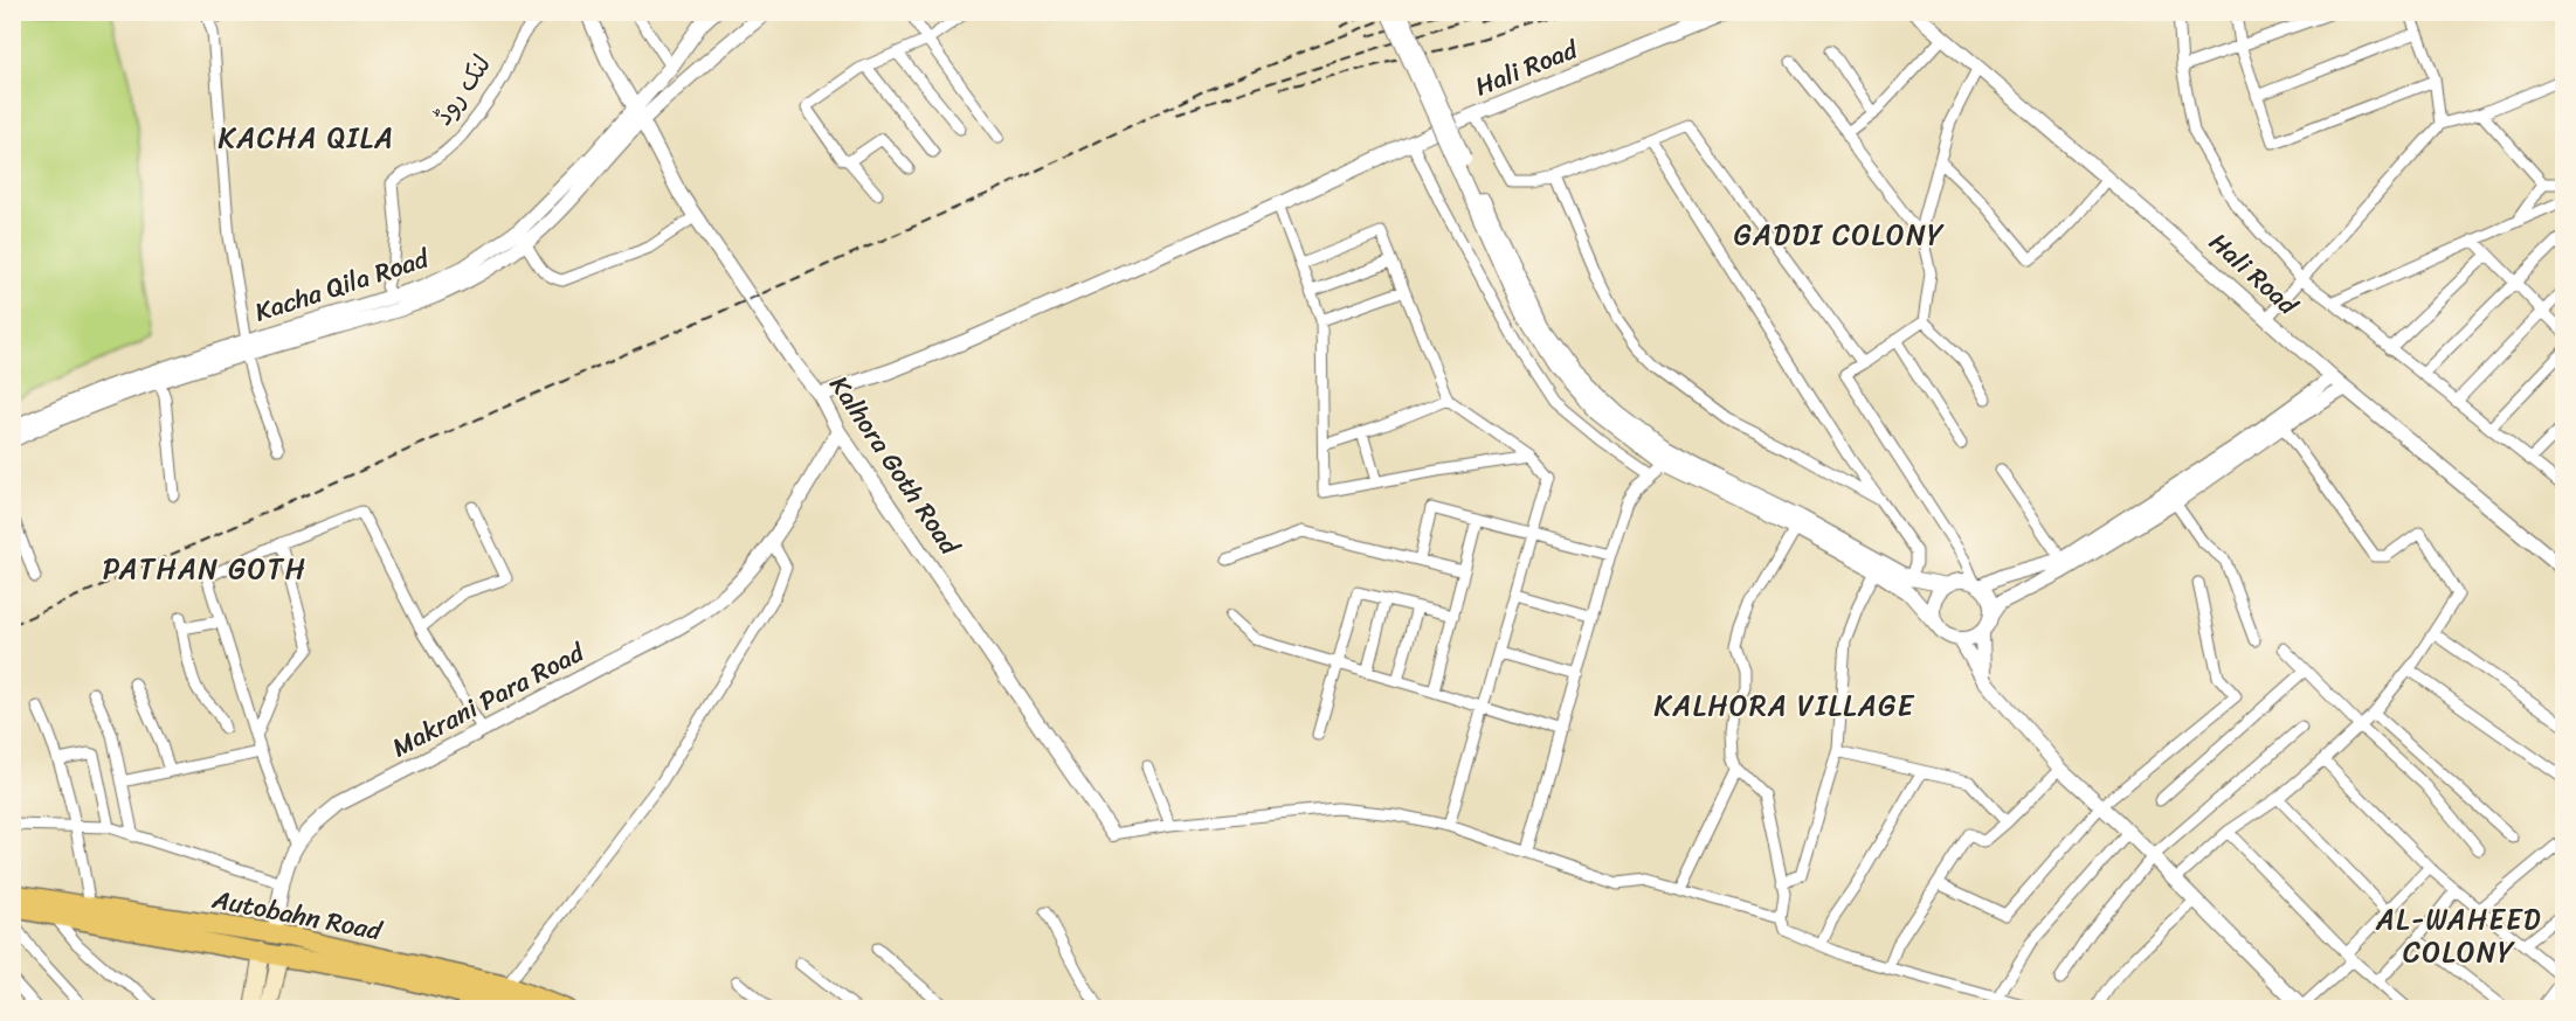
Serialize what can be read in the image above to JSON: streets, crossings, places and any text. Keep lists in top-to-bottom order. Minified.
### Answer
{"streets":{"highway":["Autobahn Road"],"street":["Hali Road","لنک روڈ","Kacha Qila Road","Kalhora Goth Road","Makrani Para Road"]},"crossings":[["Hali Road","Kalhora Goth Road"],["لنک روڈ","Kacha Qila Road"],["Kacha Qila Road","Kalhora Goth Road"],["Kalhora Goth Road","Makrani Para Road"],["Makrani Para Road","Autobahn Road"]],"districts":["KACHA QILA","GADDI COLONY","PATHAN GOTH","KALHORA VILLAGE","AL-WAHEED COLONY"]}
